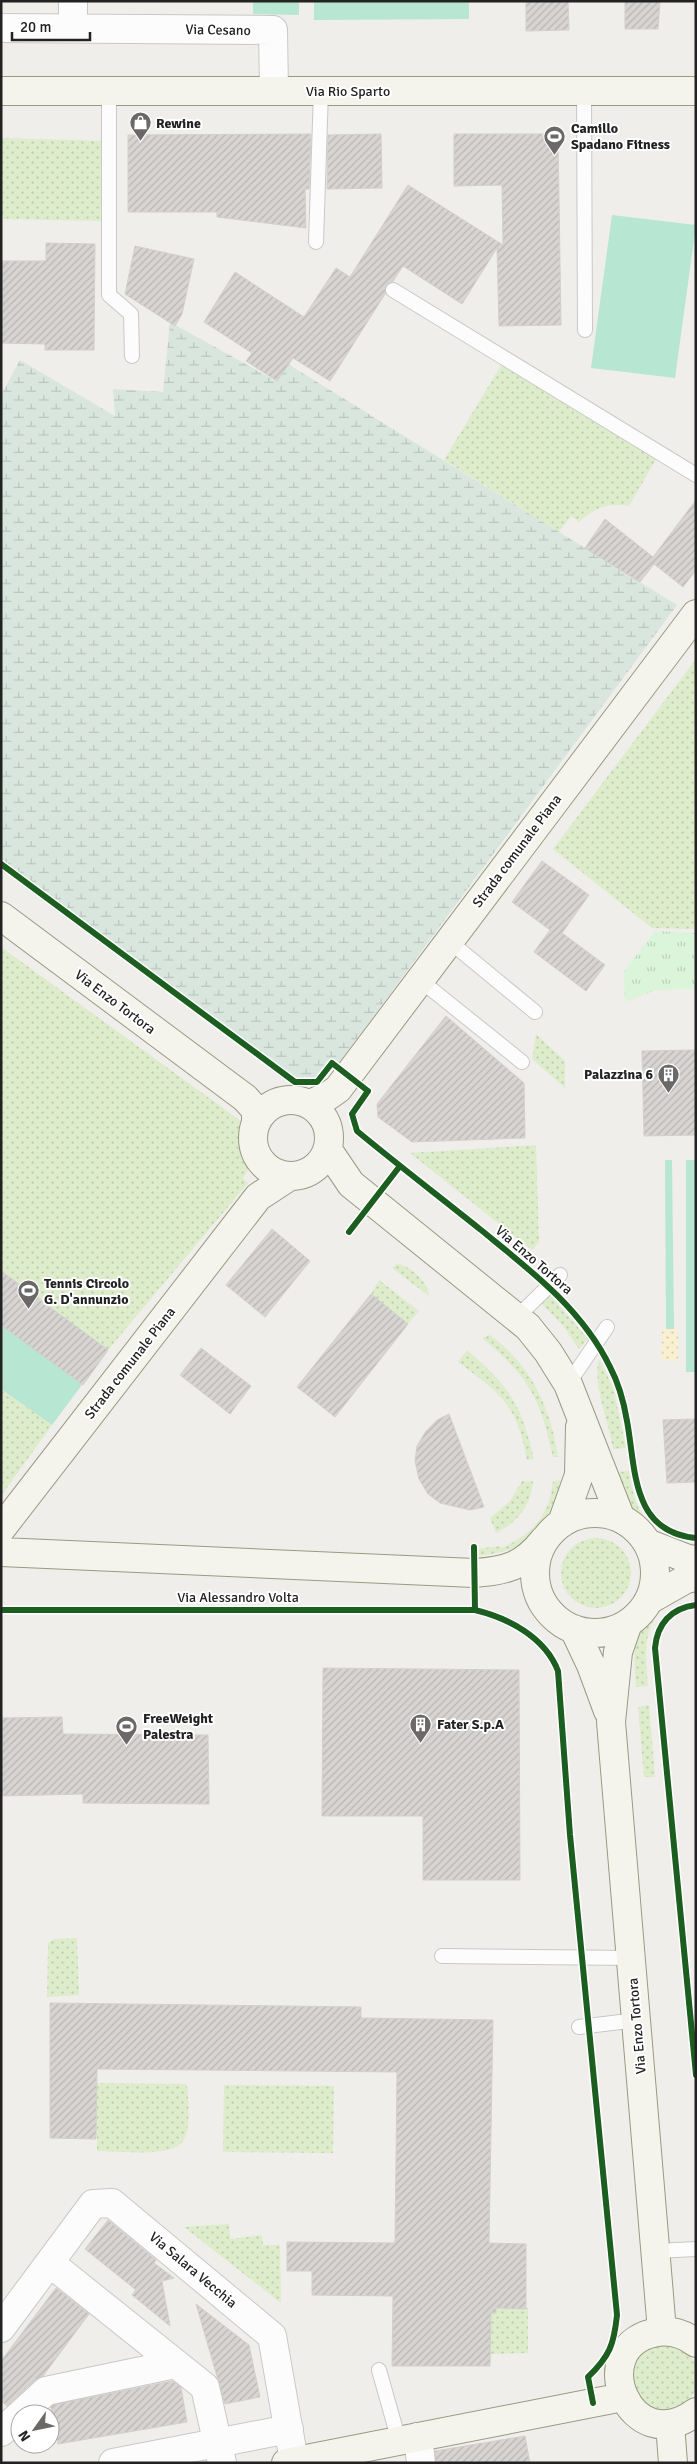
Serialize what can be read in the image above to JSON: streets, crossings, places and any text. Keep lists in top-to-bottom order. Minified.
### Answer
{"streets":{"street":["Via Cesano","Via Rio Sparto","Strada comunale Piana","Via Enzo Tortora","Via Salara Vecchia"],"cycle path":["Via Alessandro Volta"]},"crossings":[["Via Cesano","Via Rio Sparto"],["Strada comunale Piana","Via Enzo Tortora"]],"places":{"shop":["Rewine"],"sports":["Camillo Spadano Fitness","Tennis Circolo G. D'annunzio","FreeWeight Palestra"],"building":["Palazzina 6","Fater S.p.A"]},"scale_bar":"20 m","north":"bottom left"}
